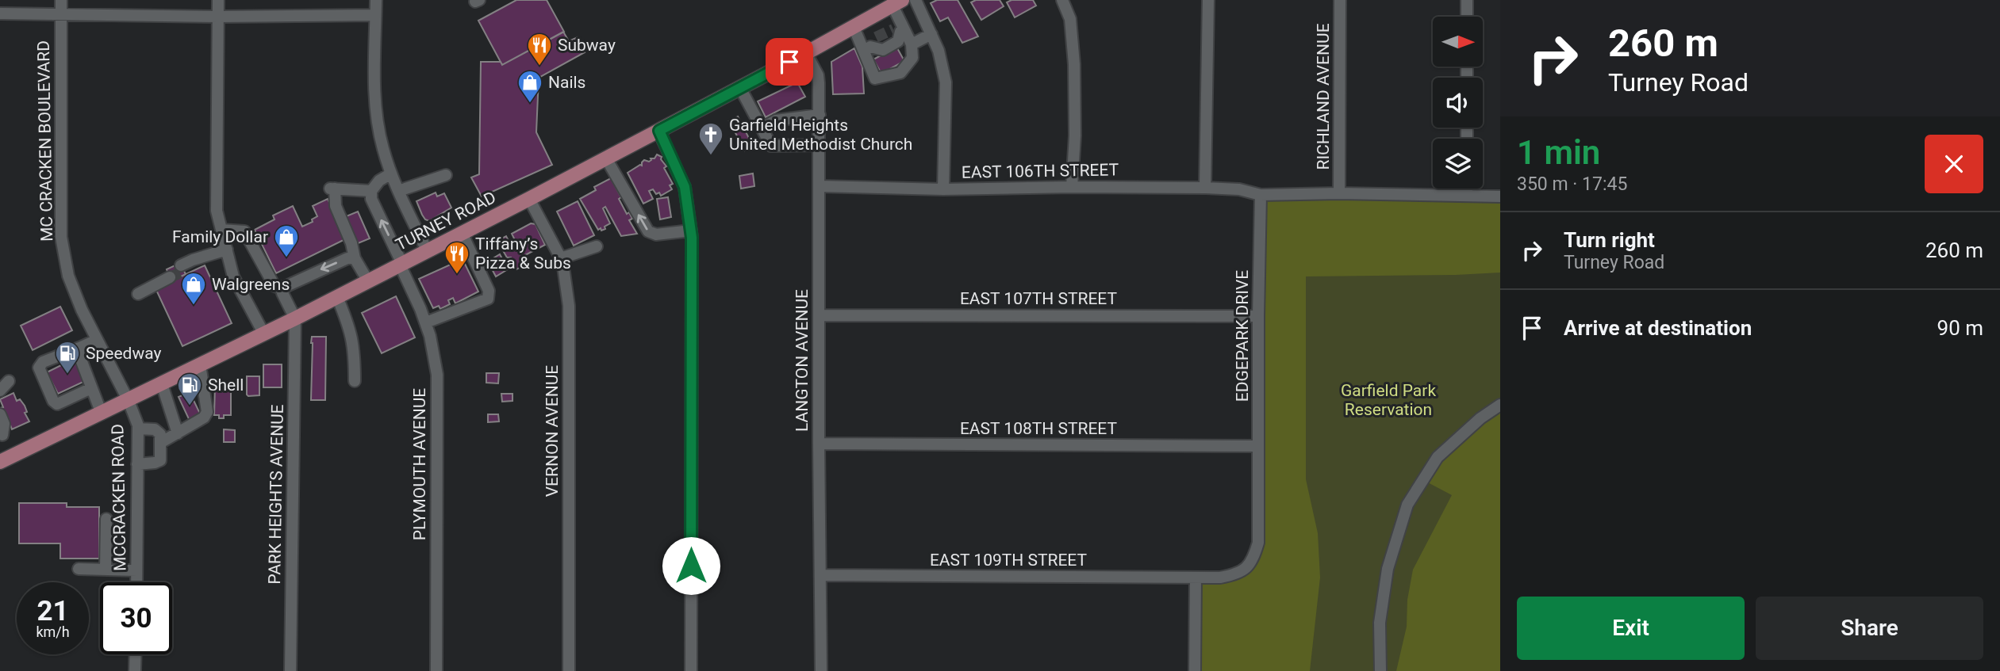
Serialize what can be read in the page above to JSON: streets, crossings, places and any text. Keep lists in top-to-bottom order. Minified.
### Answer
{"streets":{"main road":["TURNEY ROAD"],"street":["RICHLAND AVENUE","MC CRACKEN BOULEVARD","EAST 106TH STREET","EAST 107TH STREET","EDGEPARK DRIVE","LANGTON AVENUE","EAST 108TH STREET","VERNON AVENUE","PLYMOUTH AVENUE","PARK HEIGHTS AVENUE","MCCRACKEN ROAD","EAST 109TH STREET"]},"crossings":[["MC CRACKEN BOULEVARD","TURNEY ROAD"],["MC CRACKEN BOULEVARD","MCCRACKEN ROAD"],["EAST 106TH STREET","EDGEPARK DRIVE"],["EAST 106TH STREET","LANGTON AVENUE"],["TURNEY ROAD","LANGTON AVENUE"],["TURNEY ROAD","VERNON AVENUE"],["TURNEY ROAD","PLYMOUTH AVENUE"],["TURNEY ROAD","PARK HEIGHTS AVENUE"],["TURNEY ROAD","MCCRACKEN ROAD"],["EAST 107TH STREET","EDGEPARK DRIVE"],["EAST 107TH STREET","LANGTON AVENUE"],["EDGEPARK DRIVE","EAST 108TH STREET"],["EDGEPARK DRIVE","EAST 109TH STREET"],["LANGTON AVENUE","EAST 108TH STREET"],["LANGTON AVENUE","EAST 109TH STREET"]],"parks":["Garfield Park Reservation"],"places":{"restaurant":["Subway","Tiffany’s Pizza & Subs"],"shop":["Nails","Family Dollar","Walgreens"],"church":["Garfield Heights United Methodist Church"],"fuel station":["Speedway","Shell"]},"north":"right","page":{"turn":["260 m","Turney Road"],"heading":["1 min","350 m · 17:45"],"list":[{"name":"Turn right","note":"Turney Road","value":"260 m"},{"name":"Arrive at destination","value":"90 m"}],"speed":"21 km/h","limit":"30","buttons":["Exit","Share"]}}
